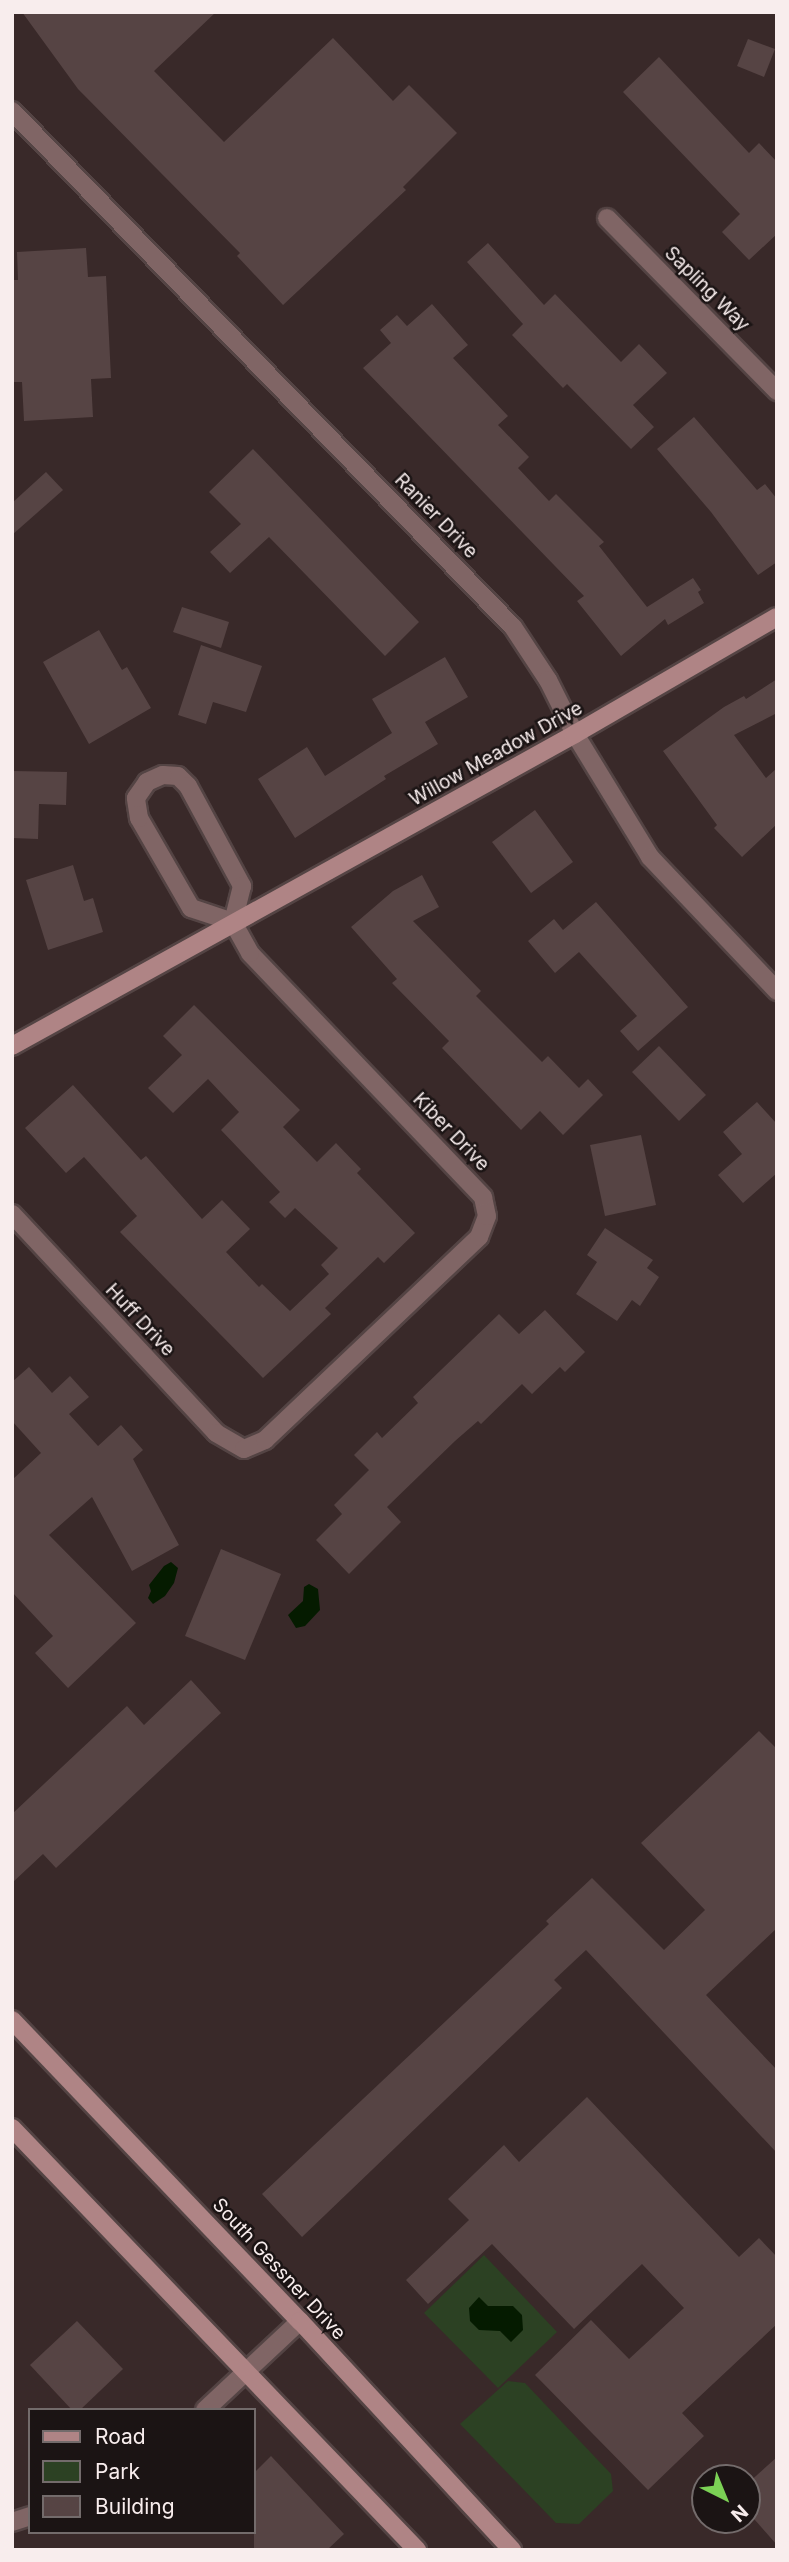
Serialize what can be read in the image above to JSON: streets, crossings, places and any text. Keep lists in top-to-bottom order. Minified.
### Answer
{"streets":{"main road":["Willow Meadow Drive","South Gessner Drive"],"street":["Sapling Way","Ranier Drive","Kiber Drive","Huff Drive"]},"crossings":[["Ranier Drive","Willow Meadow Drive"],["Willow Meadow Drive","Kiber Drive"],["Kiber Drive","Huff Drive"]],"legend":["Road","Park","Building"],"north":"bottom right"}
